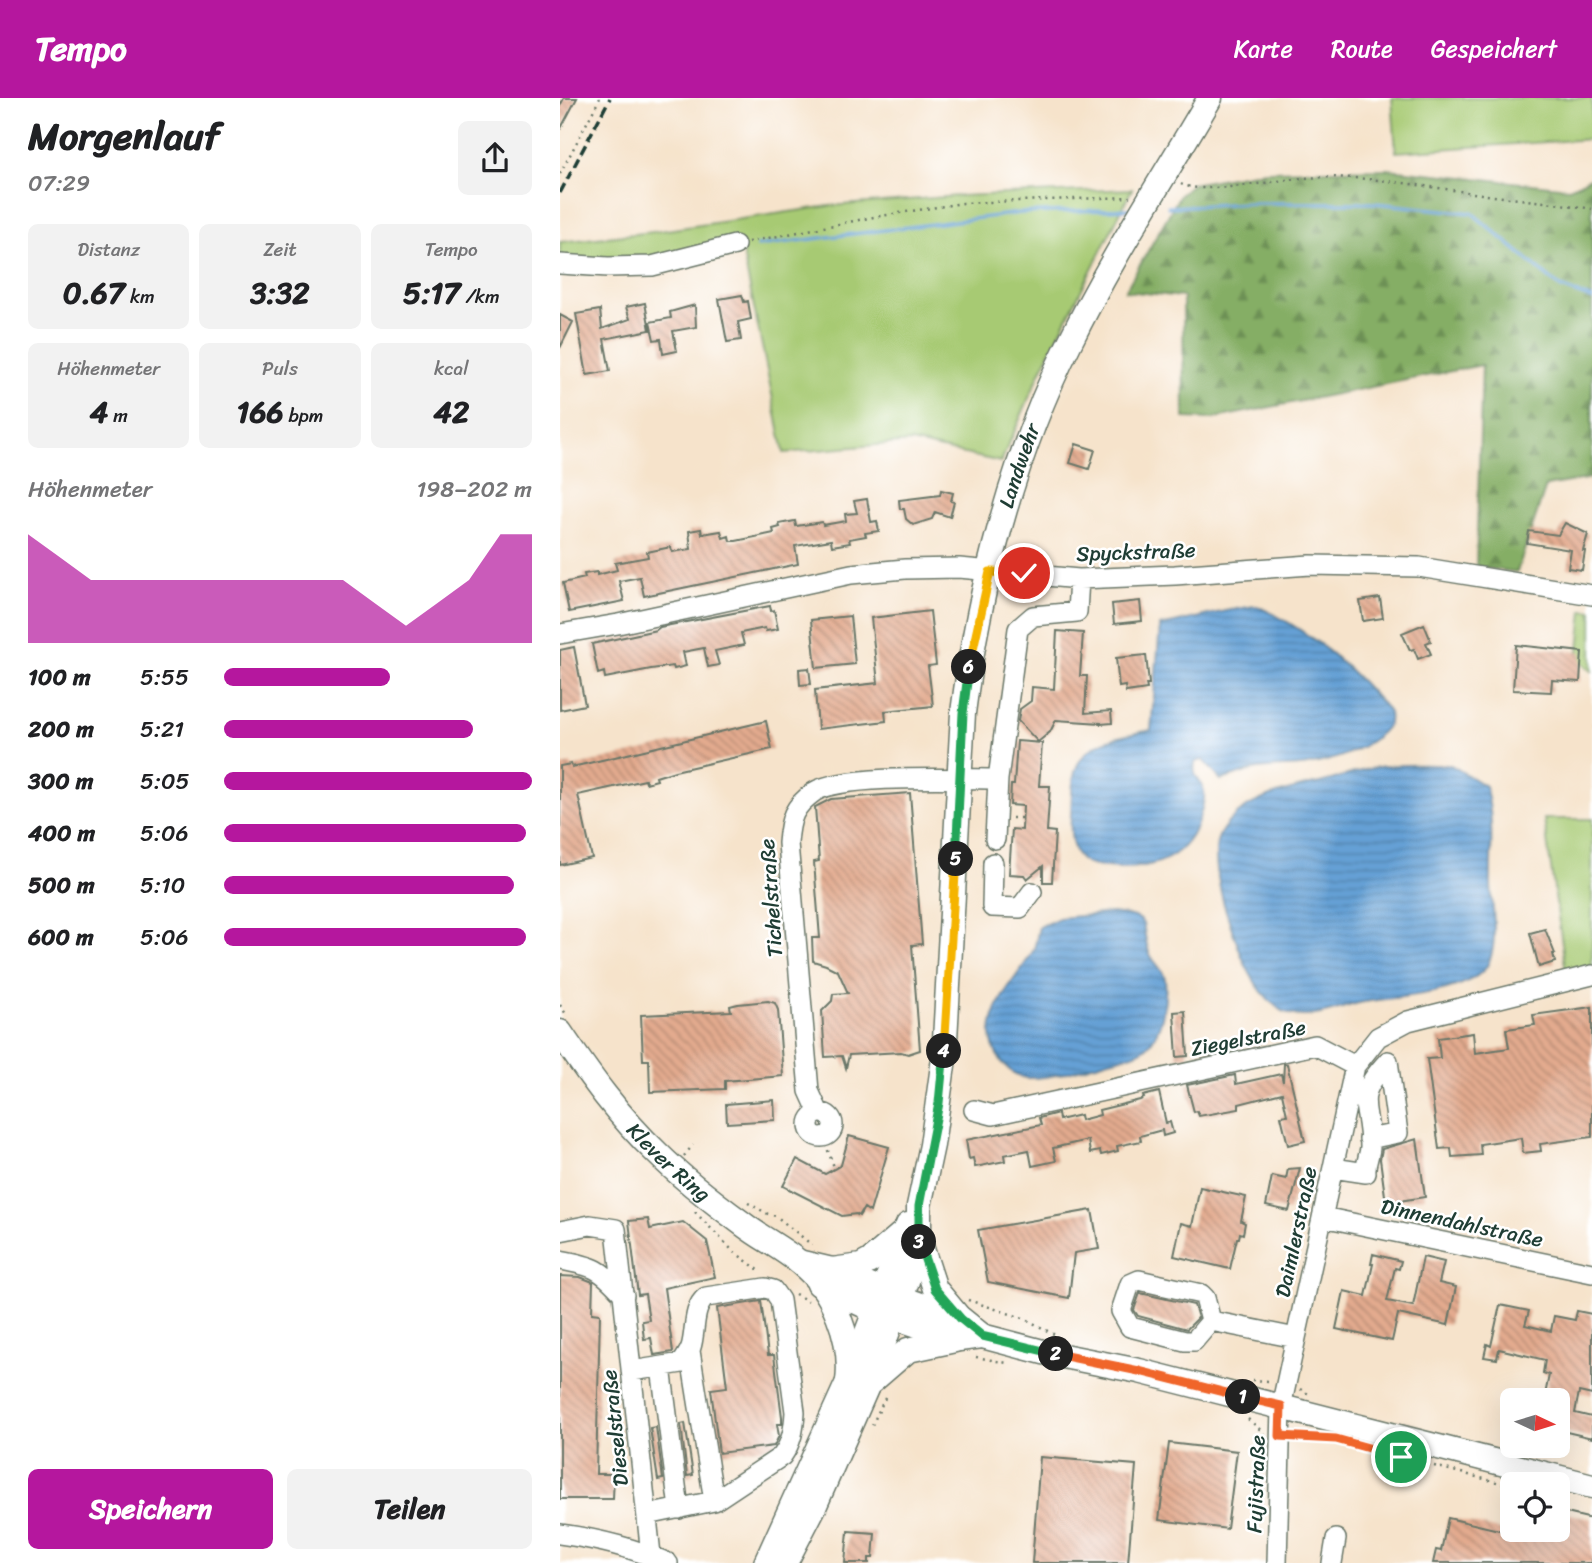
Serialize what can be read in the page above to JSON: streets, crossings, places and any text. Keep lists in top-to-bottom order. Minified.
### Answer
{"streets":{"main road":["Landwehr","Klever Ring"],"street":["Spyckstraße","Tichelstraße","Ziegelstraße","Dinnendahlstraße","Daimlerstraße","Dieselstraße","Fujistraße"]},"crossings":[["Landwehr","Spyckstraße"],["Landwehr","Tichelstraße"],["Landwehr","Klever Ring"],["Ziegelstraße","Daimlerstraße"],["Klever Ring","Daimlerstraße"],["Klever Ring","Fujistraße"],["Dinnendahlstraße","Daimlerstraße"],["Daimlerstraße","Fujistraße"]],"north":"right","page":{"header":"Tempo","nav":["Karte","Route","Gespeichert"],"heading":["Morgenlauf","07:29"],"stats":[["Distanz","0.67 km"],["Zeit","3:32"],["Tempo","5:17 /km"],["Höhenmeter","4 m"],["Puls","166 bpm"],["kcal","42"]],"chart":["Höhenmeter","198–202 m"],"pins":["6","5","4","3","2","1"],"list":[{"name":"100 m","note":"5:55"},{"name":"200 m","note":"5:21"},{"name":"300 m","note":"5:05"},{"name":"400 m","note":"5:06"},{"name":"500 m","note":"5:10"},{"name":"600 m","note":"5:06"}],"buttons":["Speichern","Teilen"]}}
